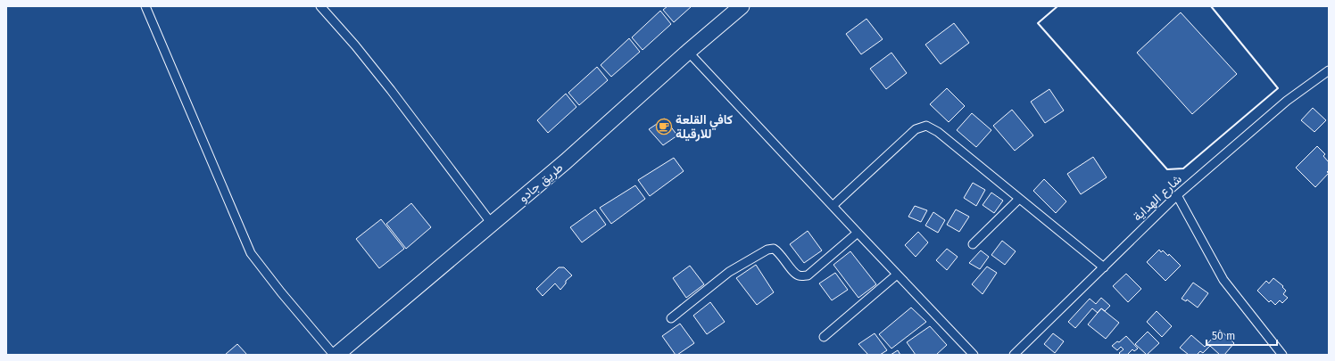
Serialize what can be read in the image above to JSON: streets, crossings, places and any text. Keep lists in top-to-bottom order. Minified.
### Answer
{"streets":{"highway":["طريق جادو"],"street":["شارع الهداية"]},"places":{"cafe":["كافي القلعة للارقيلة"]},"scale_bar":"50 m"}
